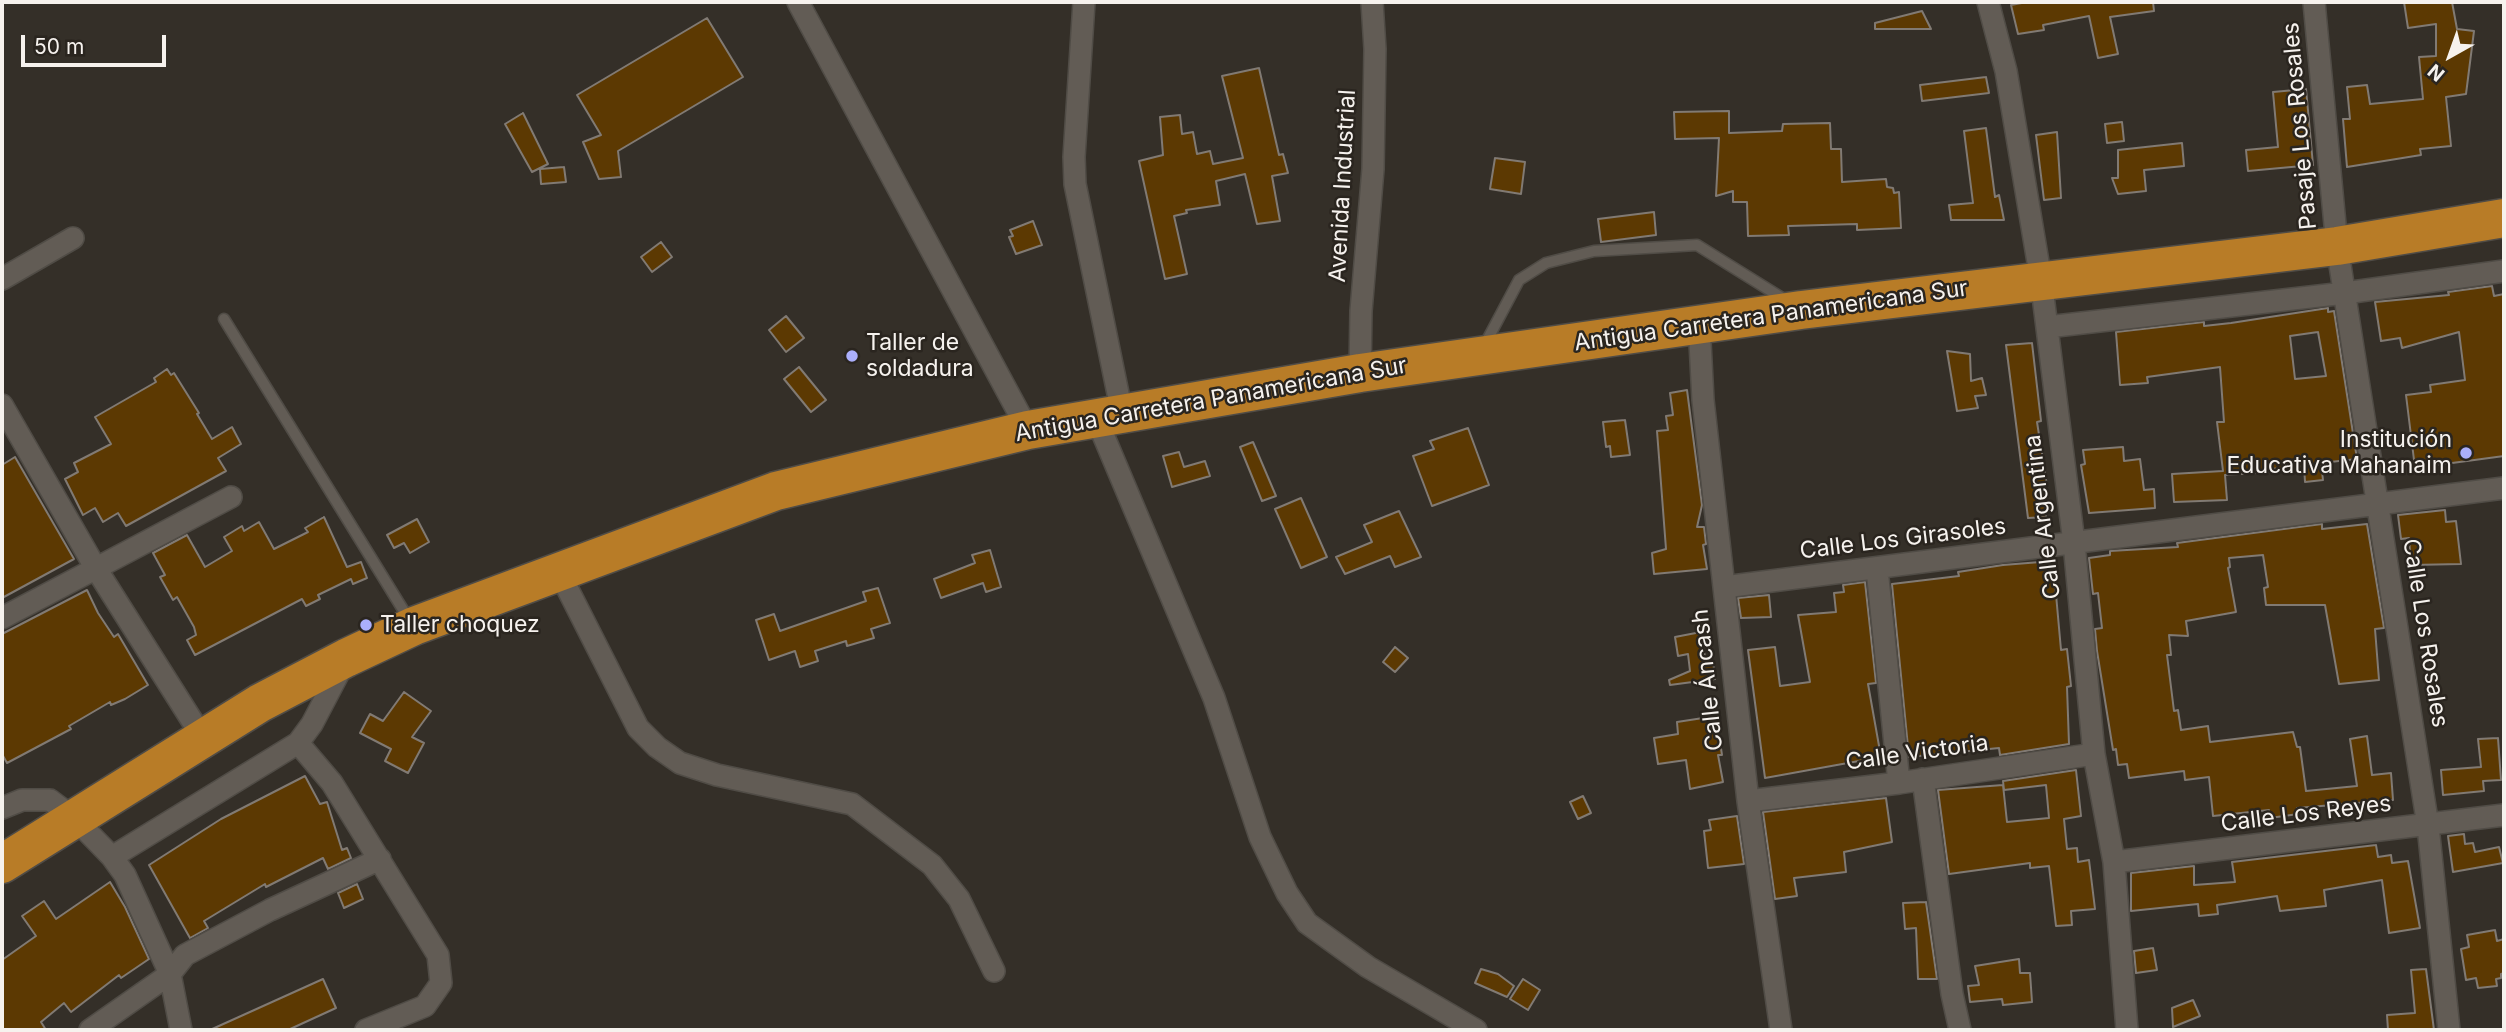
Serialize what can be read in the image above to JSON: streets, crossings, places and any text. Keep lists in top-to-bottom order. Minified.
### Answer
{"streets":{"highway":["Antigua Carretera Panamericana Sur"],"street":["Pasaje Los Rosales","Avenida Industrial","Calle Argentina","Calle Los Girasoles","Calle Los Rosales","Calle Áncash","Calle Victoria","Calle Los Reyes"]},"crossings":[["Pasaje Los Rosales","Antigua Carretera Panamericana Sur"],["Pasaje Los Rosales","Calle Los Rosales"],["Avenida Industrial","Antigua Carretera Panamericana Sur"],["Antigua Carretera Panamericana Sur","Calle Argentina"],["Antigua Carretera Panamericana Sur","Calle Los Rosales"],["Antigua Carretera Panamericana Sur","Calle Áncash"],["Calle Argentina","Calle Los Girasoles"],["Calle Argentina","Calle Victoria"],["Calle Argentina","Calle Los Reyes"],["Calle Los Girasoles","Calle Los Rosales"],["Calle Los Girasoles","Calle Áncash"],["Calle Los Rosales","Calle Los Reyes"],["Calle Áncash","Calle Victoria"]],"places":["Taller de soldadura","Institución Educativa Mahanaim","Taller choquez"],"scale_bar":"50 m","north":"bottom left"}
